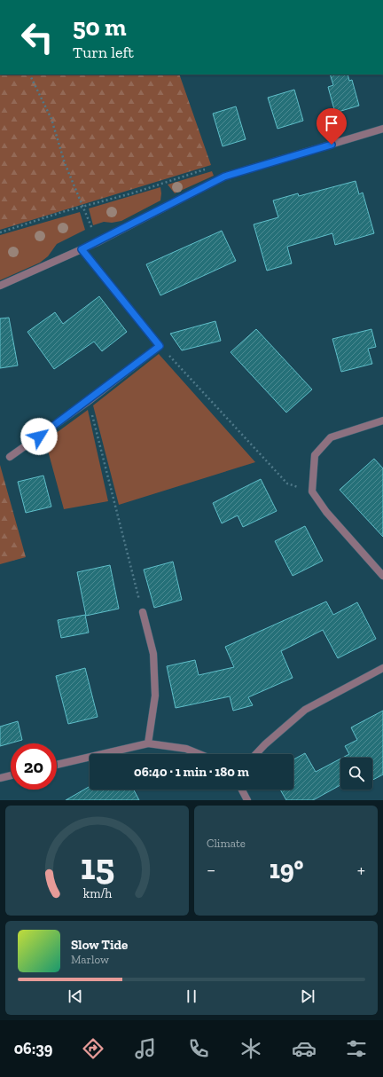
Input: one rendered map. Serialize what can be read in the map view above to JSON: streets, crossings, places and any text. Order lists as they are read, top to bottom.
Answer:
{
  "page": {
    "turn": ["50 m", "Turn left"],
    "limit": "20",
    "trip": "06:40 · 1 min · 180 m",
    "tile": "Climate",
    "heat": ["−", "19°", "+"],
    "song": ["Slow Tide", "Marlow"],
    "tabs": "06:39",
    "gauge": ["15", "km/h"]
  }
}
